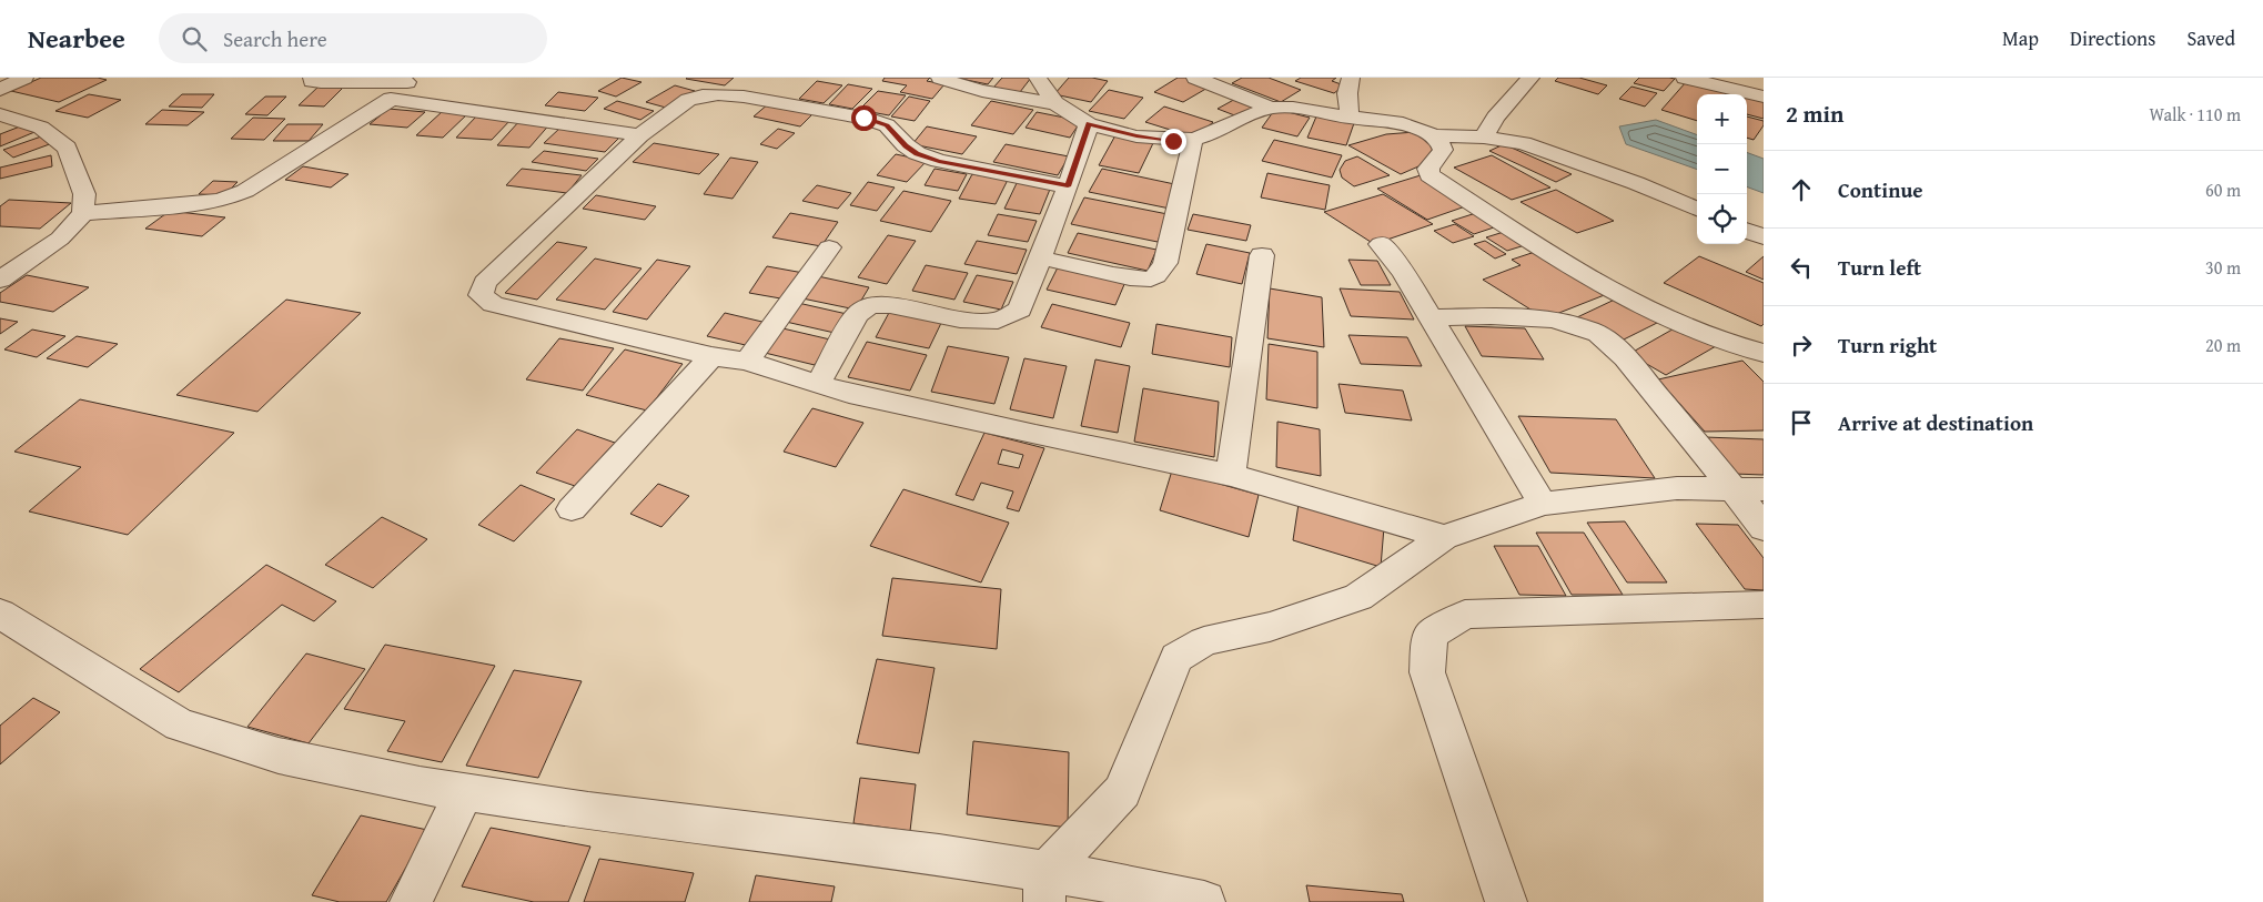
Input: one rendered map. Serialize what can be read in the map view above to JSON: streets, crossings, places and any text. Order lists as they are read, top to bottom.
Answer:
{
  "page": {
    "header": "Nearbee",
    "search": "Search here",
    "nav": ["Map", "Directions", "Saved"],
    "heading": ["2 min", "Walk · 110 m"],
    "map_buttons": ["+", "−"],
    "list": [
      ["Continue", "60 m"],
      ["Turn left", "30 m"],
      ["Turn right", "20 m"],
      "Arrive at destination"
    ]
  }
}
